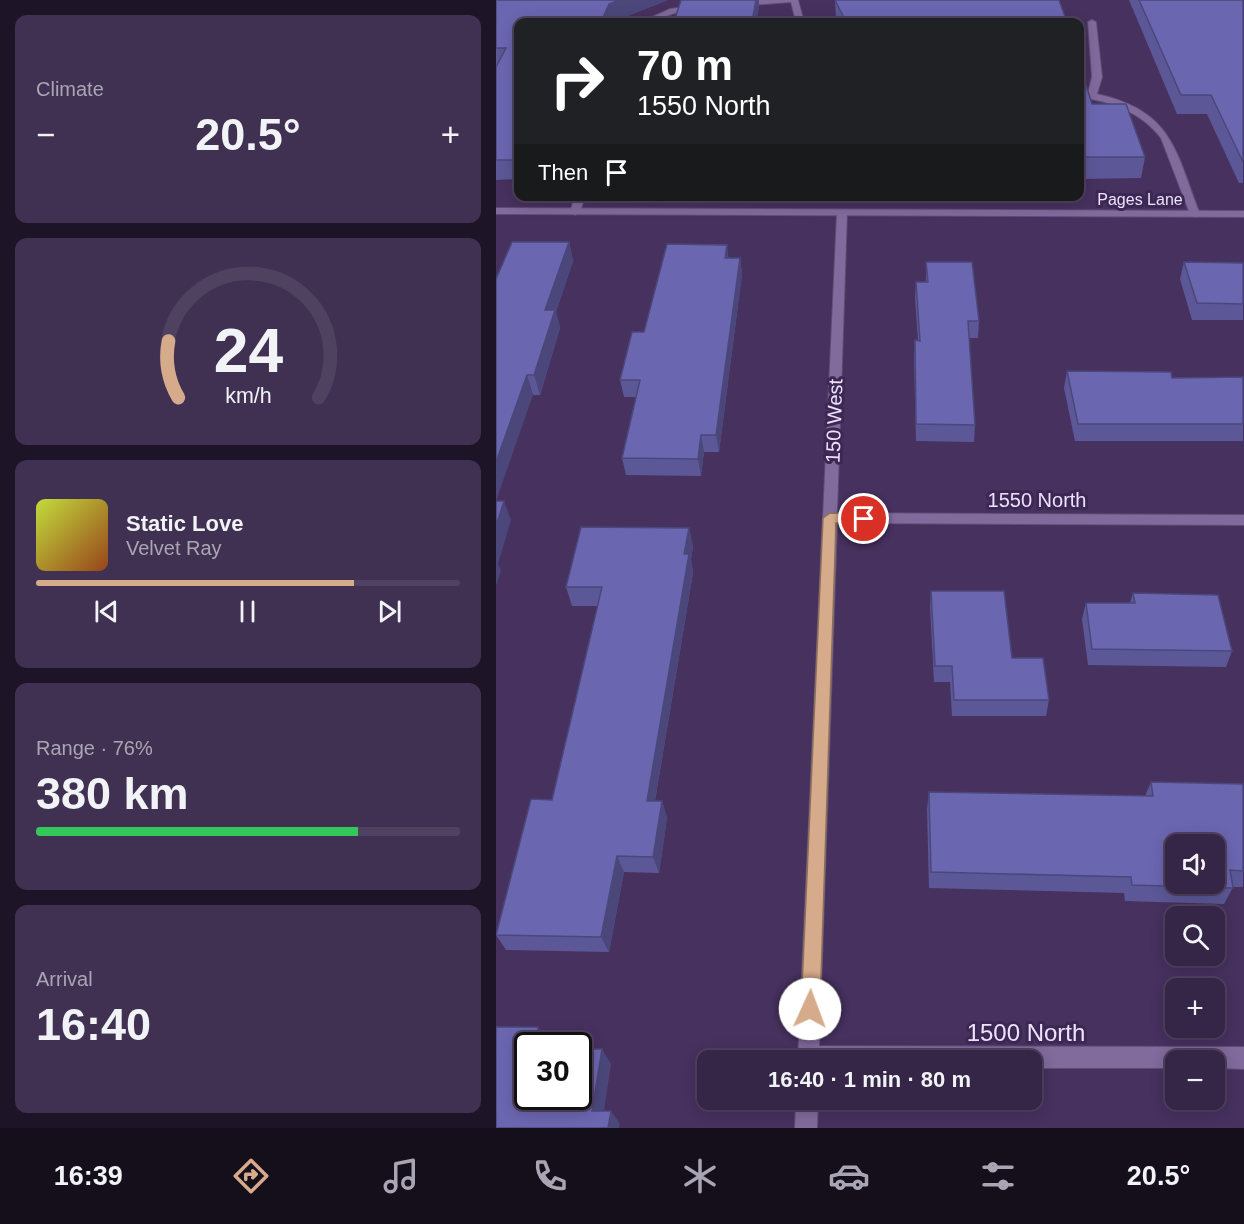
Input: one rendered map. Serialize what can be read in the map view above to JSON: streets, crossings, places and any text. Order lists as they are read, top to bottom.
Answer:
{
  "streets": {
    "street": [
      "Pages Lane",
      "150 West",
      "1550 North",
      "1500 North"
    ]
  },
  "crossings": [
    ["Pages Lane", "150 West"],
    ["150 West", "1550 North"]
  ],
  "page": {
    "tile": [
      "Climate",
      ["Range · 76%", "380 km"],
      ["Arrival", "16:40"]
    ],
    "turn": ["70 m", "1550 North"],
    "heat": ["−", "20.5°", "+"],
    "then": "Then",
    "song": ["Static Love", "Velvet Ray"],
    "map_buttons": ["+", "−"],
    "limit": "30",
    "trip": "16:40 · 1 min · 80 m",
    "tabs": ["16:39", "20.5°"],
    "gauge": ["24", "km/h"]
  }
}
